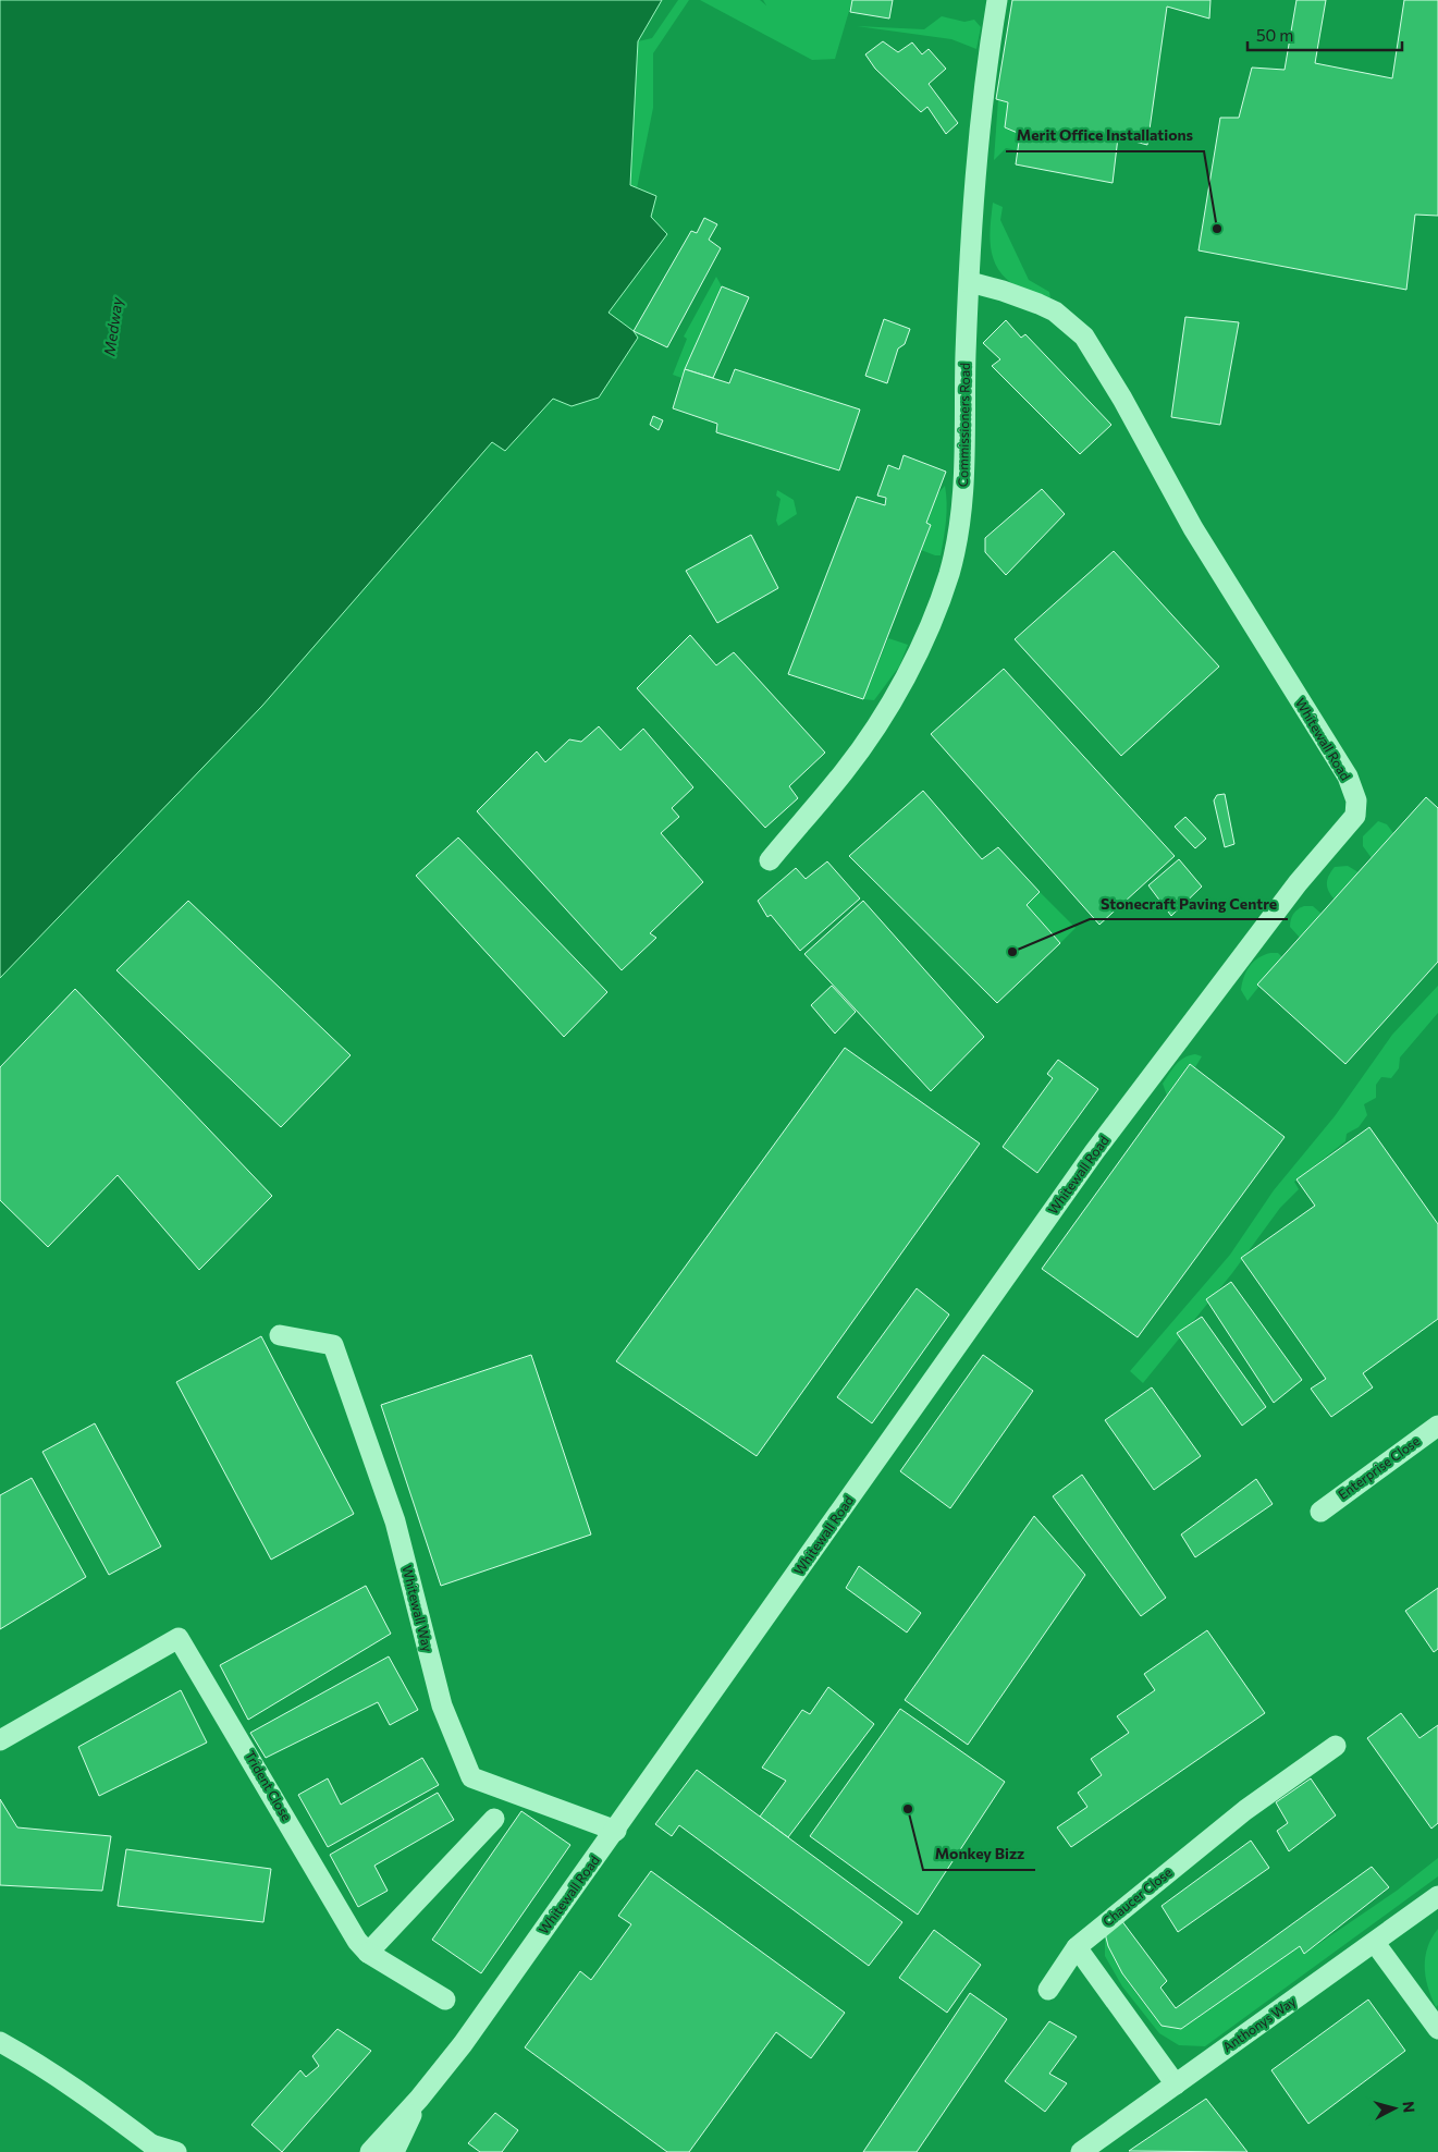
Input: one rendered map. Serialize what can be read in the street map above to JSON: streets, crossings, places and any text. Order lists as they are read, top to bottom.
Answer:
{
  "streets": {
    "street": [
      "Commissioners Road",
      "Whitewall Road",
      "Enterprise Close",
      "Whitewall Way",
      "Trident Close",
      "Chaucer Close",
      "Anthonys Way"
    ]
  },
  "crossings": [
    ["Commissioners Road", "Whitewall Road"],
    ["Whitewall Road", "Whitewall Way"]
  ],
  "water": ["Medway"],
  "places": ["Merit Office Installations", "Stonecraft Paving Centre", "Monkey Bizz"],
  "scale_bar": "50 m",
  "north": "right"
}
